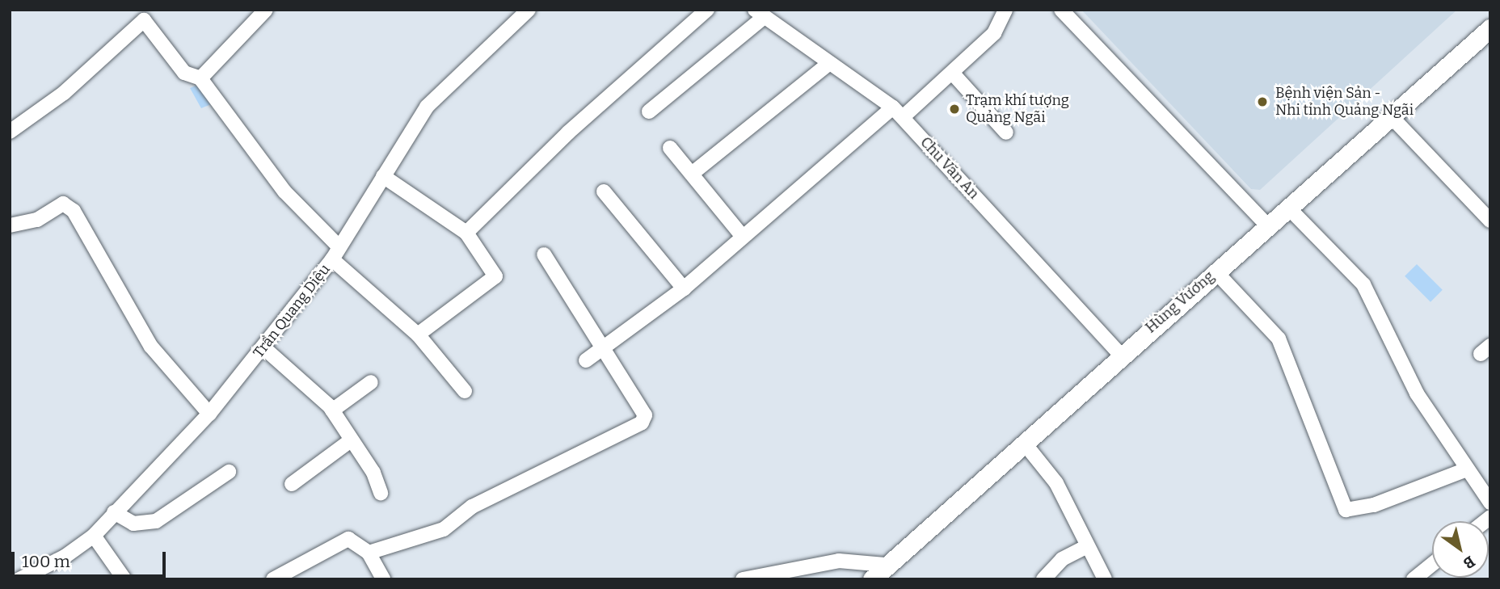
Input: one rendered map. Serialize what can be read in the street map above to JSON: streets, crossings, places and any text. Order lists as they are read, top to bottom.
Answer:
{
  "streets": {
    "main road": ["Hùng Vương"],
    "street": ["Chu Văn An", "Trần Quang Diệu"]
  },
  "crossings": [
    ["Chu Văn An", "Hùng Vương"]
  ],
  "places": ["Bệnh viện Sản - Nhi tỉnh Quảng Ngãi", "Trạm khí tượng Quảng Ngãi"],
  "scale_bar": "100 m",
  "north": "bottom right"
}
